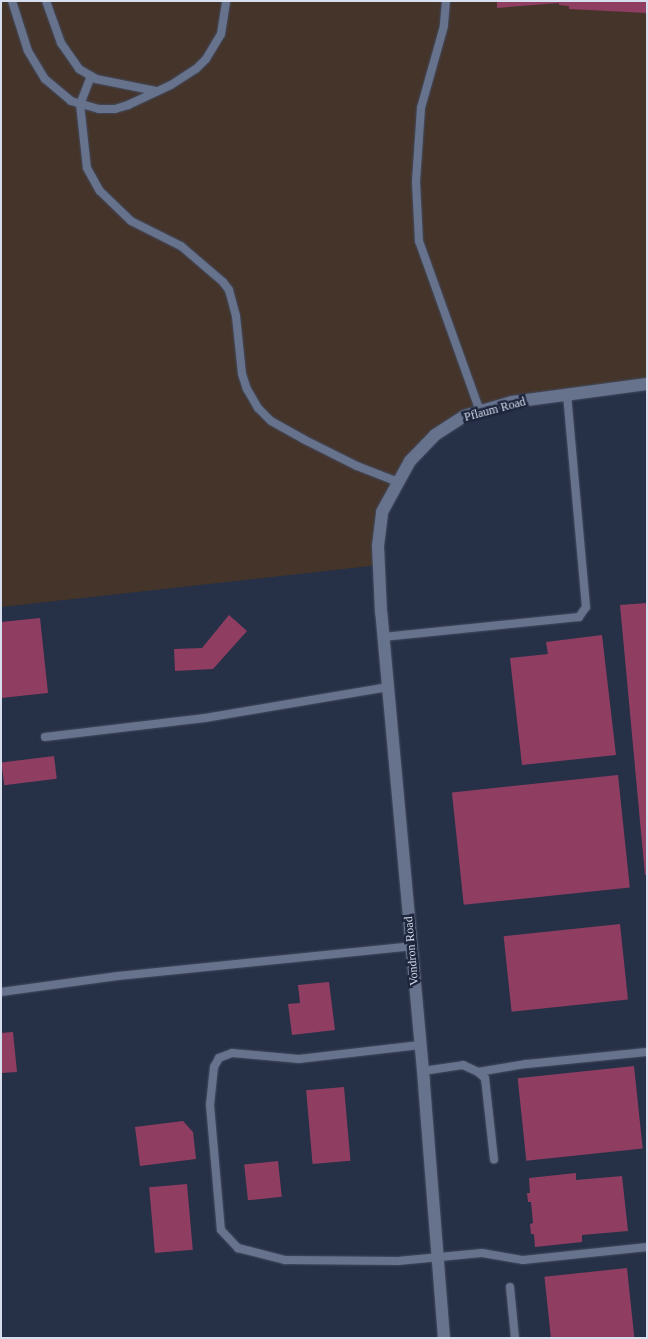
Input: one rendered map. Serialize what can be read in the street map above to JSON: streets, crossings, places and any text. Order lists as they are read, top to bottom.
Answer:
{
  "streets": {
    "street": ["Pflaum Road", "Vondron Road"]
  },
  "crossings": [
    ["Pflaum Road", "Vondron Road"]
  ]
}
